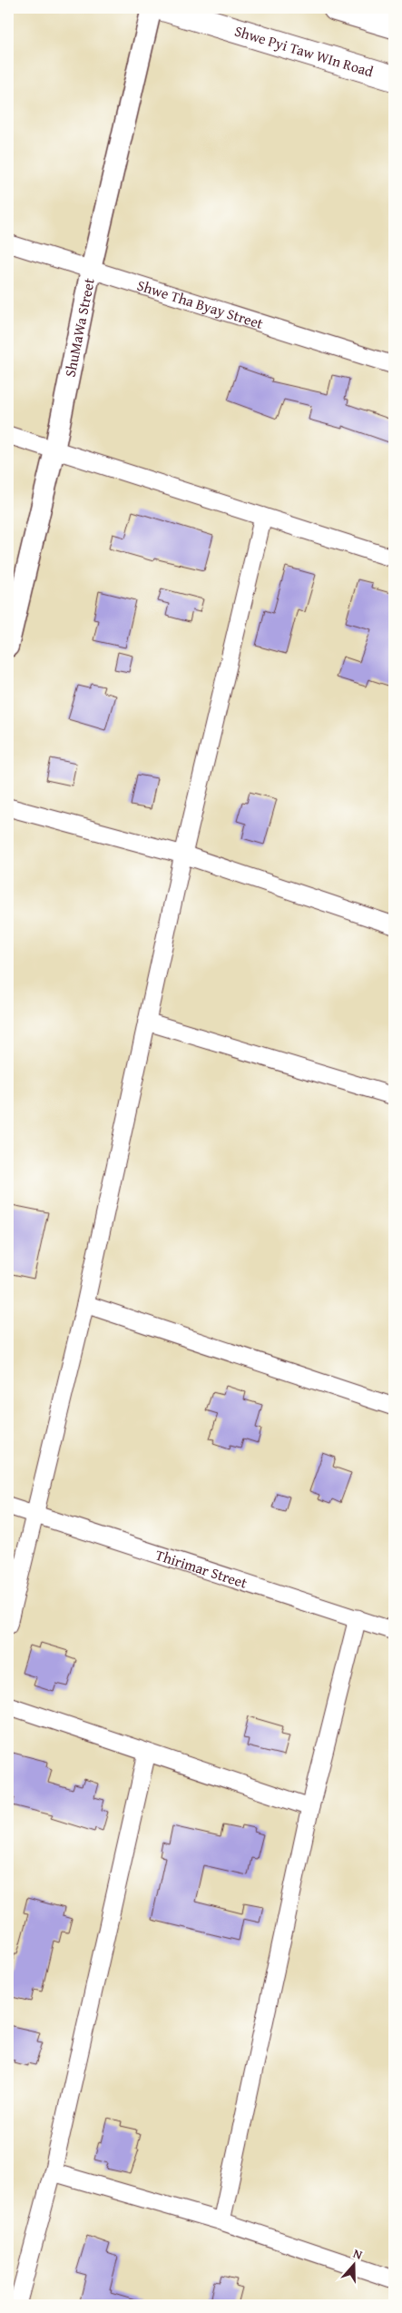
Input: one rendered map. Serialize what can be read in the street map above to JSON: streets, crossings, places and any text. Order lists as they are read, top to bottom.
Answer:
{
  "streets": {
    "main road": ["Shwe Pyi Taw WIn Road"],
    "street": ["Shwe Tha Byay Street", "ShuMaWa Street", "Thirimar Street"]
  },
  "crossings": [
    ["Shwe Tha Byay Street", "ShuMaWa Street"]
  ],
  "north": "top"
}
